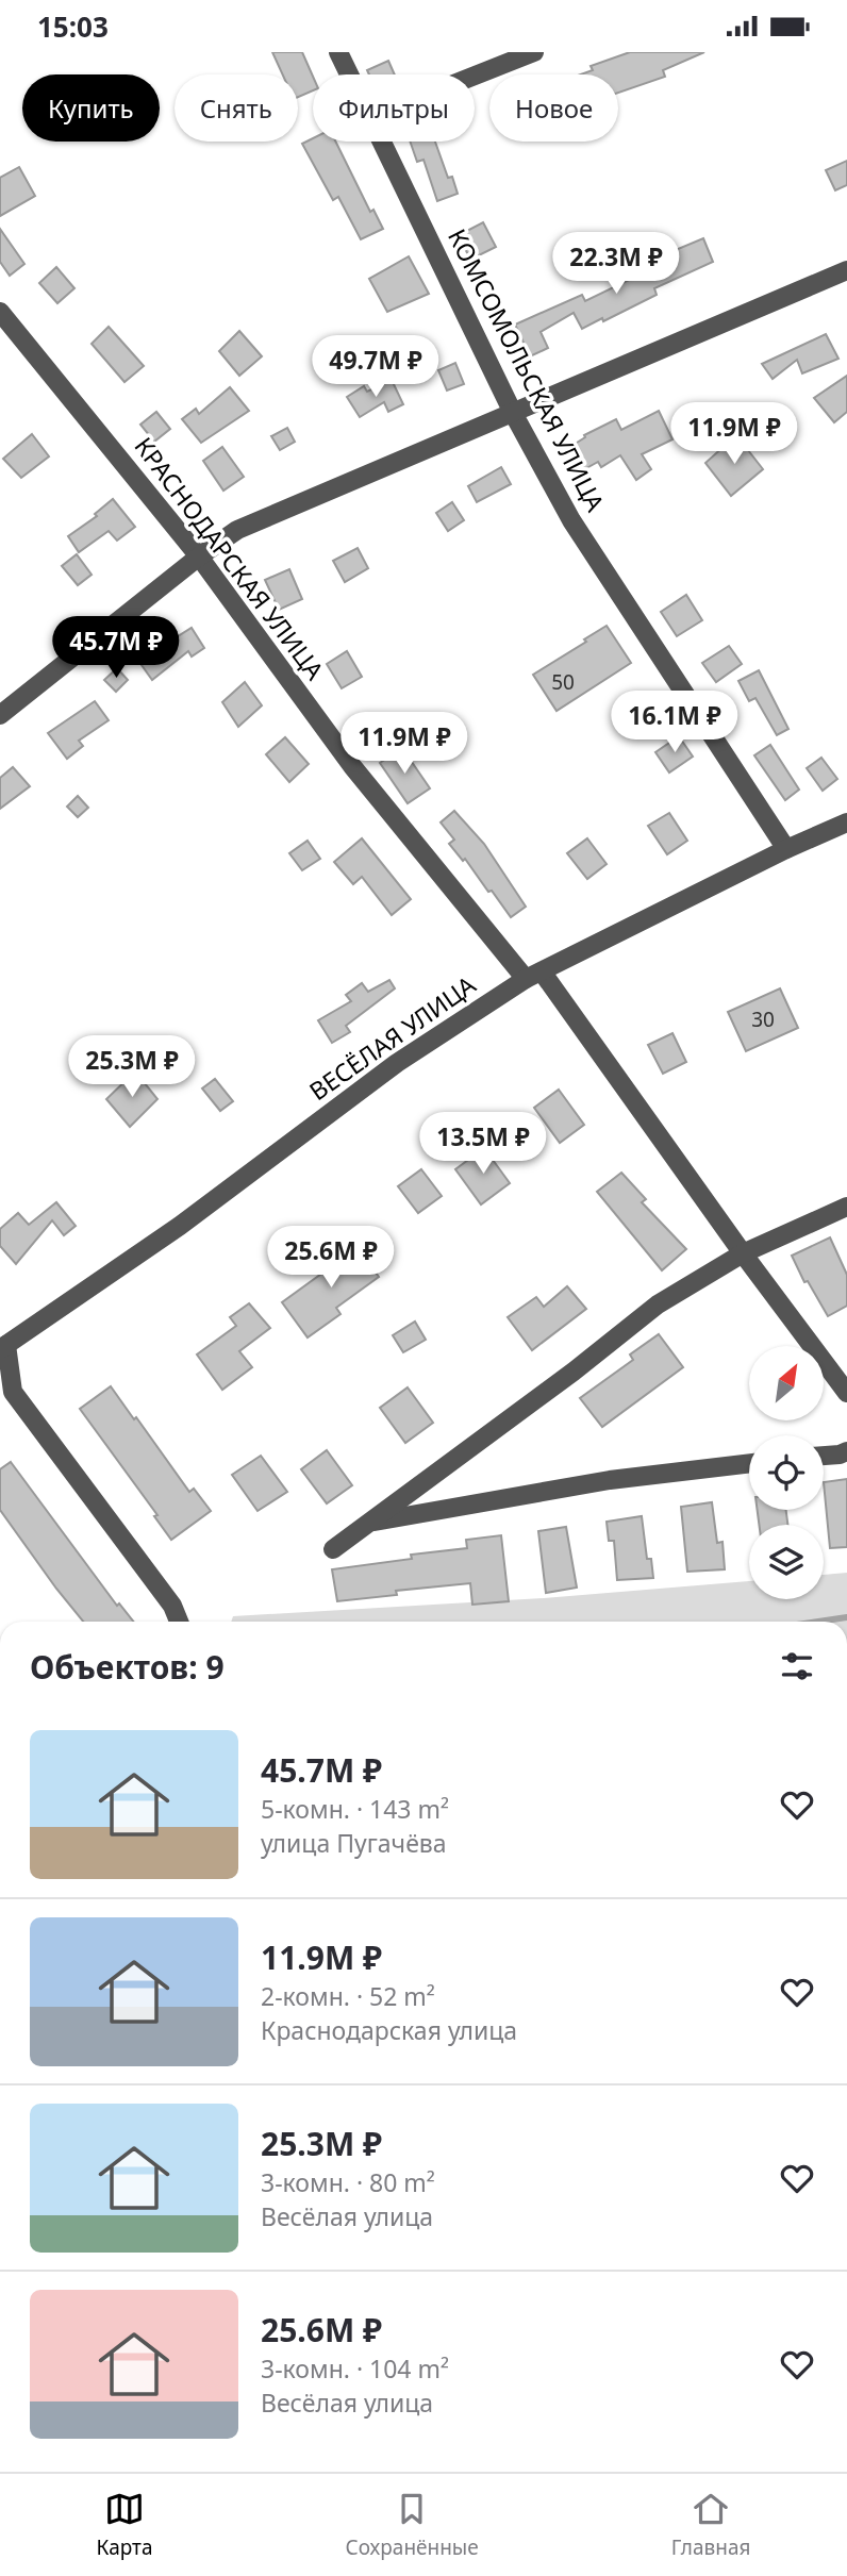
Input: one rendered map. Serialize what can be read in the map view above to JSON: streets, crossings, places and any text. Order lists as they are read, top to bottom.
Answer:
{
  "streets": {
    "street": ["КОМСОМОЛЬСКАЯ УЛИЦА", "КРАСНОДАРСКАЯ УЛИЦА", "ВЕСЁЛАЯ УЛИЦА"]
  },
  "crossings": [
    ["КОМСОМОЛЬСКАЯ УЛИЦА", "ВЕСЁЛАЯ УЛИЦА"],
    ["КРАСНОДАРСКАЯ УЛИЦА", "ВЕСЁЛАЯ УЛИЦА"]
  ],
  "house_numbers": ["50", "30"],
  "north": "top right",
  "page": {
    "status": "15:03",
    "chip": [
      "Купить",
      "Снять",
      "Фильтры",
      "Новое"
    ],
    "price": [
      "22.3M ₽",
      "49.7M ₽",
      "11.9M ₽",
      "45.7M ₽",
      "16.1M ₽",
      "11.9M ₽",
      "25.3M ₽",
      "13.5M ₽",
      "25.6M ₽"
    ],
    "heading": "Объектов: 9",
    "list": [
      {
        "name": "45.7M ₽",
        "note": "5-комн. · 143 m² · улица Пугачёва"
      },
      {
        "name": "11.9M ₽",
        "note": "2-комн. · 52 m² · Краснодарская улица"
      },
      {
        "name": "25.3M ₽",
        "note": "3-комн. · 80 m² · Весёлая улица"
      },
      {
        "name": "25.6M ₽",
        "note": "3-комн. · 104 m² · Весёлая улица"
      }
    ],
    "tabs": ["Карта", "Сохранённые", "Главная"]
  }
}
